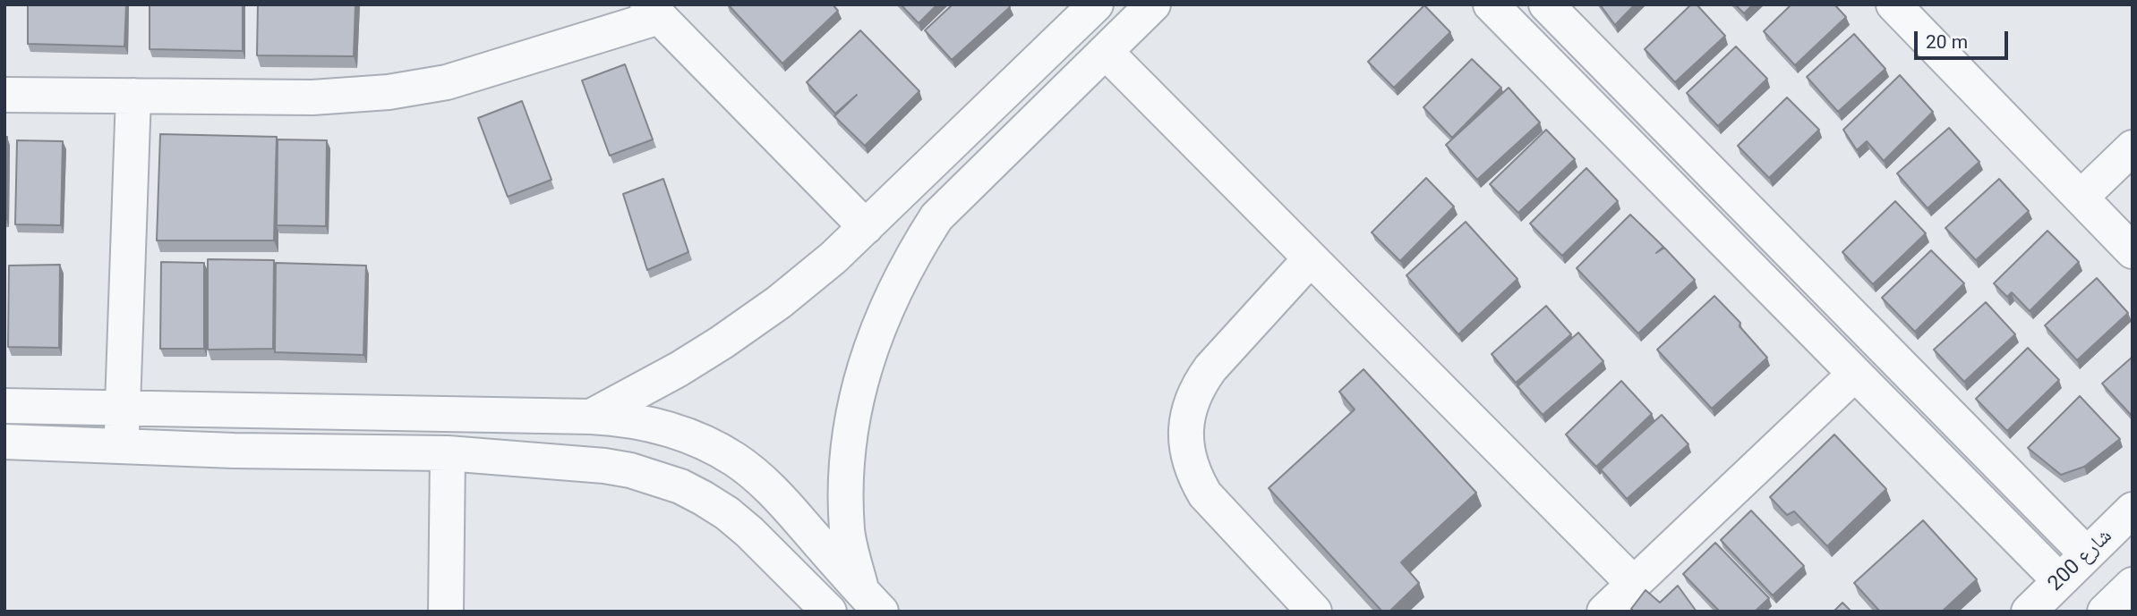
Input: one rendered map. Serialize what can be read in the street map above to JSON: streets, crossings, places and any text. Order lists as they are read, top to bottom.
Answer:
{
  "streets": {
    "street": ["شارع 200"]
  },
  "scale_bar": "20 m"
}
